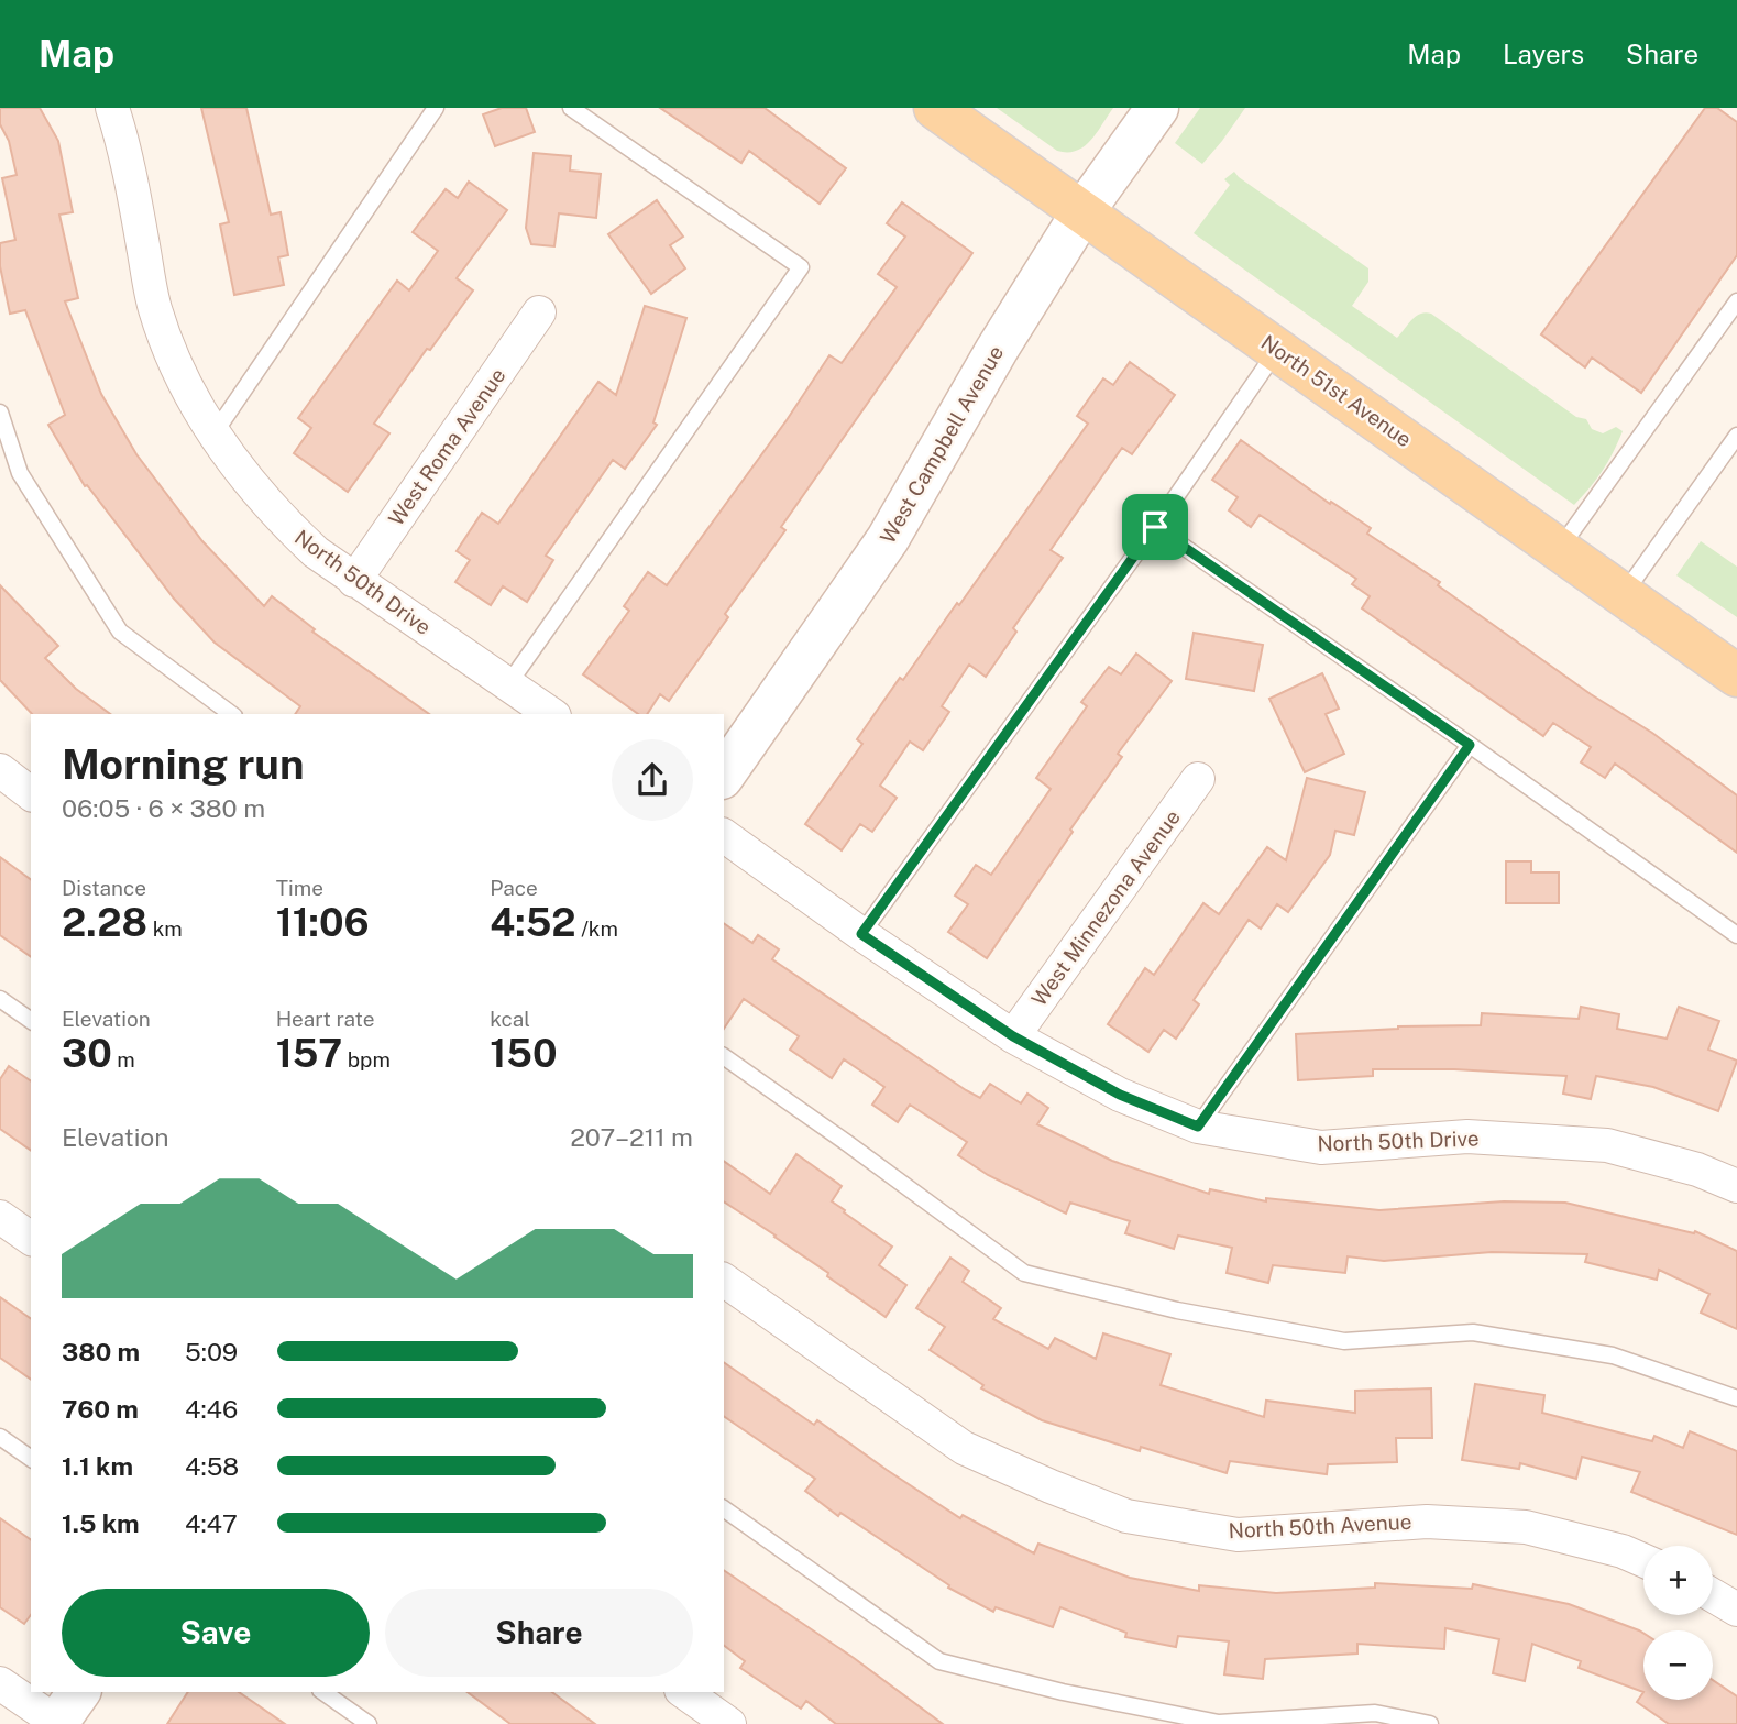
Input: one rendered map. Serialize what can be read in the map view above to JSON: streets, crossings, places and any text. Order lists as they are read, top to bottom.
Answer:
{
  "streets": {
    "main road": ["North 51st Avenue"],
    "street": [
      "West Campbell Avenue",
      "West Roma Avenue",
      "North 50th Drive",
      "West Minnezona Avenue",
      "North 50th Avenue"
    ]
  },
  "crossings": [
    ["North 51st Avenue", "West Campbell Avenue"],
    ["West Roma Avenue", "North 50th Drive"],
    ["North 50th Drive", "West Minnezona Avenue"]
  ],
  "page": {
    "header": "Map",
    "nav": ["Map", "Layers", "Share"],
    "heading": ["Morning run", "06:05 · 6 × 380 m"],
    "stats": [
      ["Distance", "2.28 km"],
      ["Time", "11:06"],
      ["Pace", "4:52 /km"],
      ["Elevation", "30 m"],
      ["Heart rate", "157 bpm"],
      ["kcal", "150"]
    ],
    "chart": ["Elevation", "207–211 m"],
    "list": [
      {
        "name": "380 m",
        "note": "5:09"
      },
      {
        "name": "760 m",
        "note": "4:46"
      },
      {
        "name": "1.1 km",
        "note": "4:58"
      },
      {
        "name": "1.5 km",
        "note": "4:47"
      }
    ],
    "map_buttons": ["+", "−"],
    "buttons": ["Save", "Share"]
  }
}
